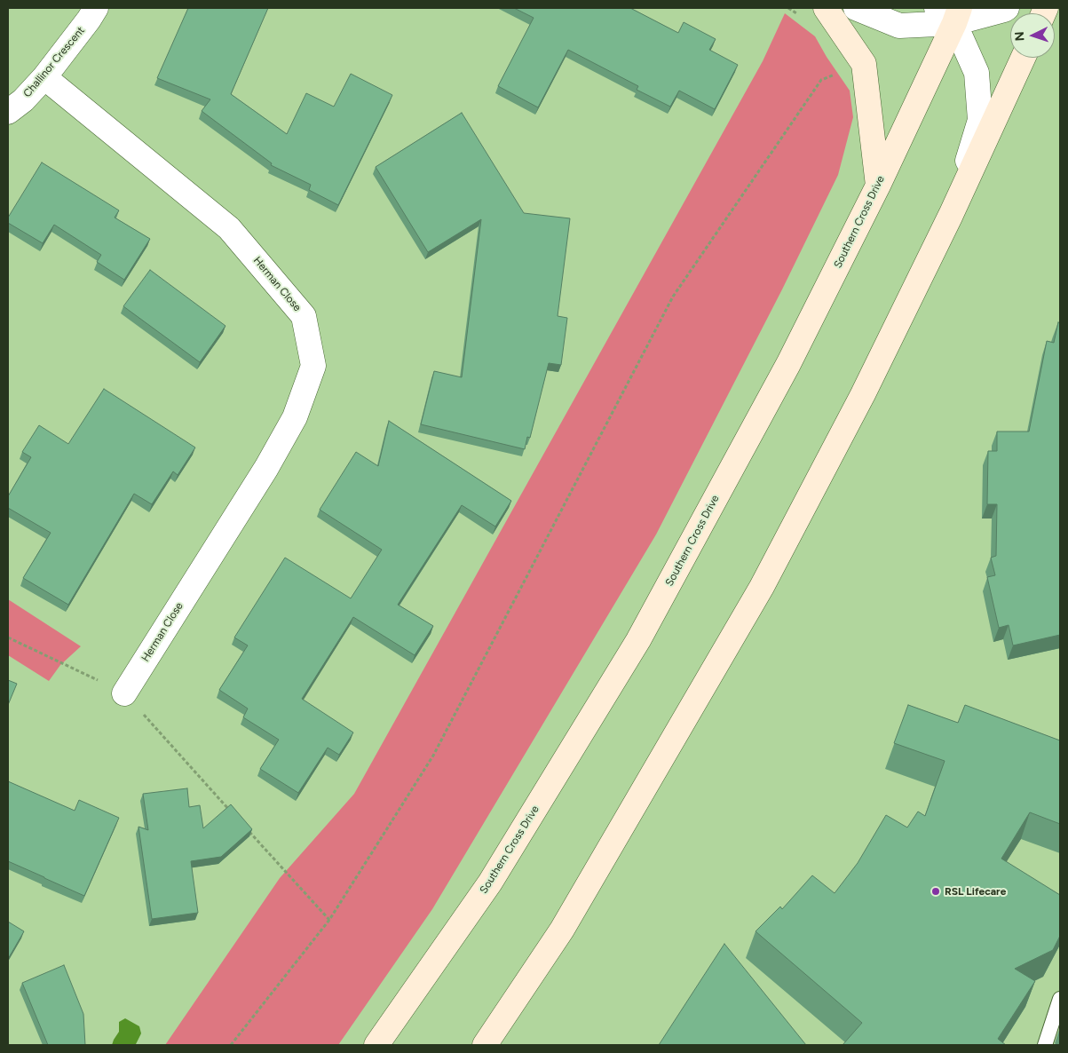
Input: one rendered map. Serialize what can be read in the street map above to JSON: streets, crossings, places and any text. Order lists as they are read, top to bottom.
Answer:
{
  "streets": {
    "main road": ["Southern Cross Drive"],
    "street": ["Challinor Crescent", "Herman Close"]
  },
  "crossings": [
    ["Challinor Crescent", "Herman Close"]
  ],
  "places": ["RSL Lifecare"],
  "north": "left"
}
